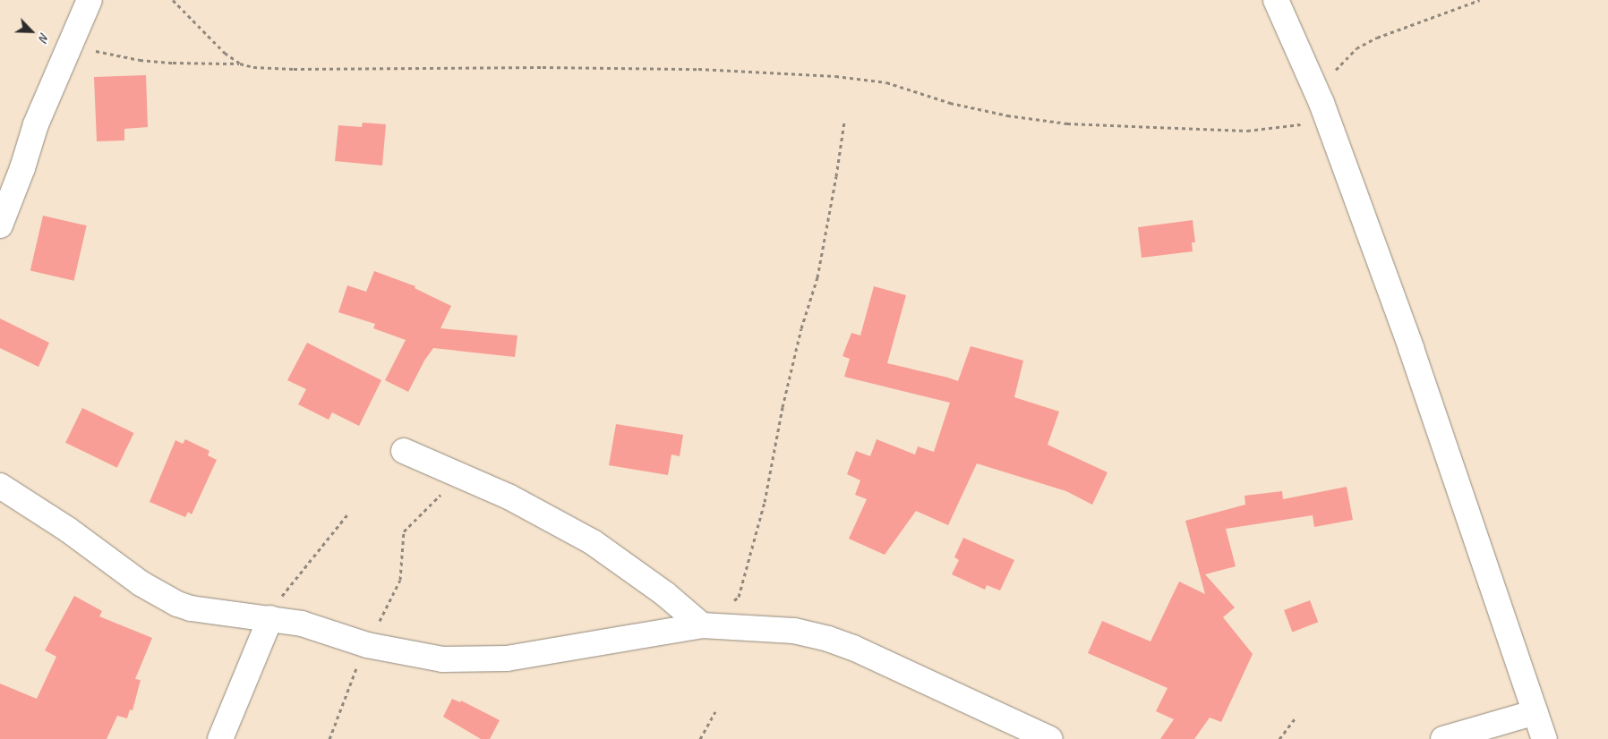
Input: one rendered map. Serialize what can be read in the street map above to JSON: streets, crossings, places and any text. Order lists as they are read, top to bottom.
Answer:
{
  "north": "bottom right"
}
